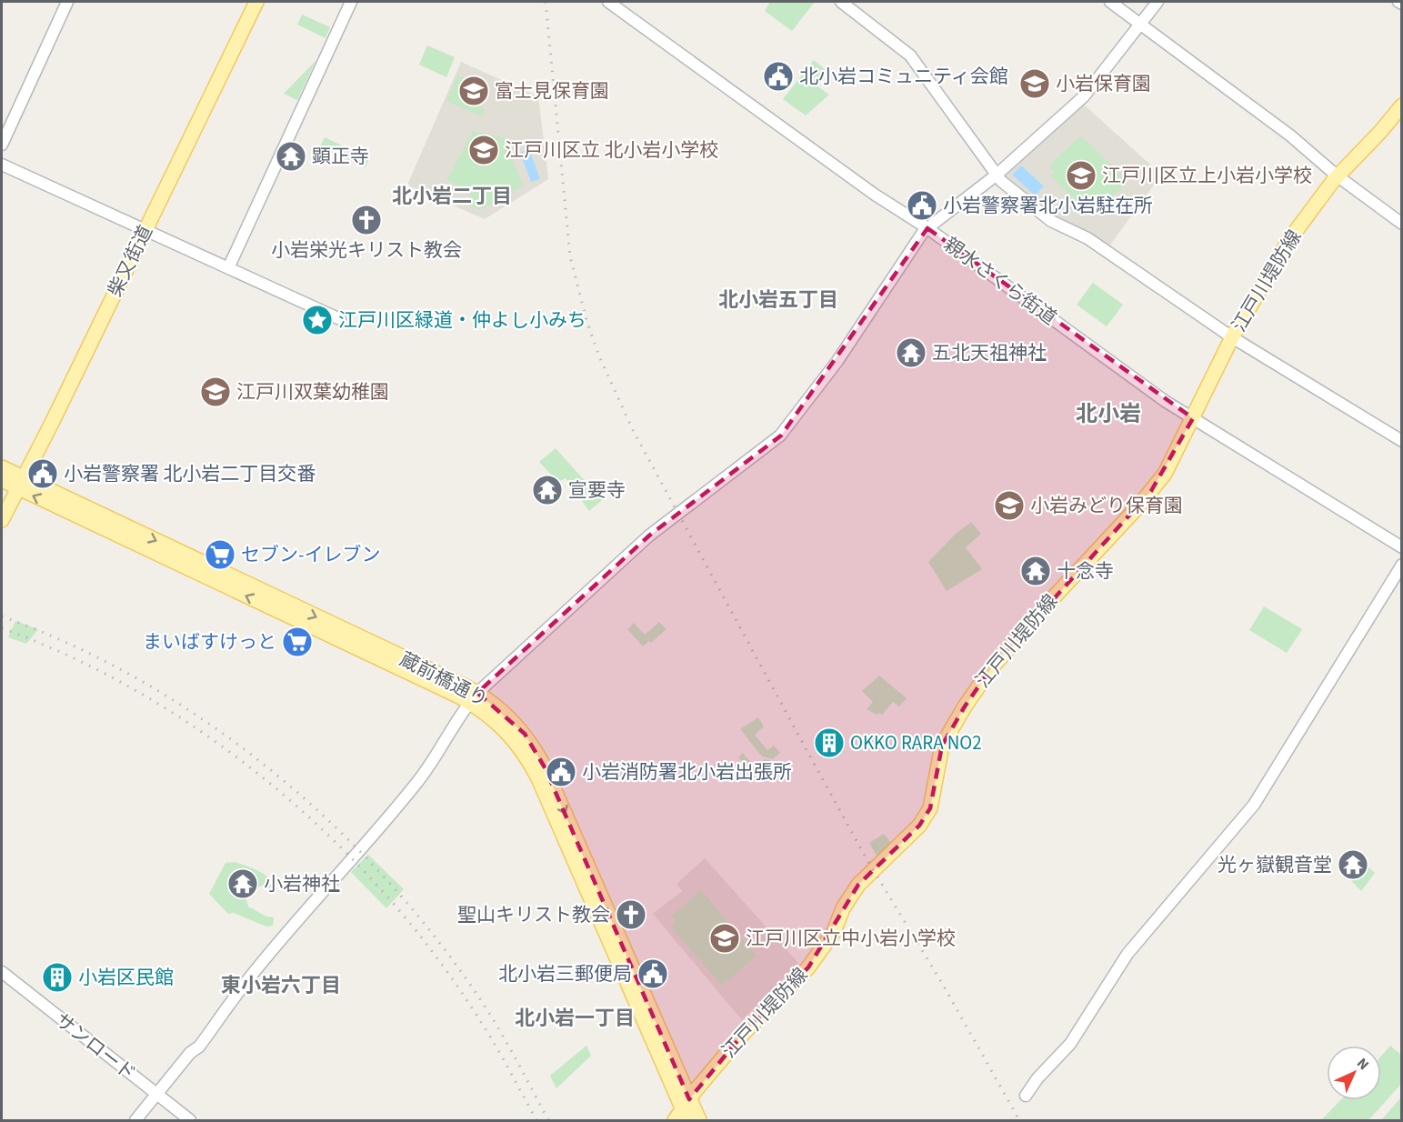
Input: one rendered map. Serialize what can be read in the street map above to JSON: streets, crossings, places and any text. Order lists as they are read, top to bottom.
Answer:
{
  "streets": {
    "main road": ["柴又街道", "江戸川堤防線", "蔵前橋通り"],
    "street": ["親水さくら街道", "サンロード"]
  },
  "crossings": [
    ["柴又街道", "蔵前橋通り"],
    ["親水さくら街道", "江戸川堤防線"],
    ["江戸川堤防線", "蔵前橋通り"]
  ],
  "districts": [
    "北小岩二丁目",
    "北小岩五丁目",
    "北小岩",
    "東小岩六丁目",
    "北小岩一丁目"
  ],
  "places": {
    "public building": [
      "北小岩コミュニティ会館",
      "小岩警察署北小岩駐在所",
      "小岩警察署 北小岩二丁目交番",
      "小岩消防署北小岩出張所",
      "北小岩三郵便局"
    ],
    "school or university": [
      "小岩保育園",
      "富士見保育園",
      "江戸川区立 北小岩小学校",
      "江戸川区立上小岩小学校",
      "江戸川双葉幼稚園",
      "小岩みどり保育園",
      "江戸川区立中小岩小学校"
    ],
    "temple": [
      "顕正寺",
      "五北天祖神社",
      "宣要寺",
      "十念寺",
      "光ヶ嶽観音堂",
      "小岩神社"
    ],
    "church": ["小岩栄光キリスト教会", "聖山キリスト教会"],
    "place": ["江戸川区緑道・仲よし小みち"],
    "supermarket": ["セブン-イレブン", "まいばすけっと"],
    "building": ["OKKO RARA NO2", "小岩区民館"]
  },
  "north": "top right"
}
